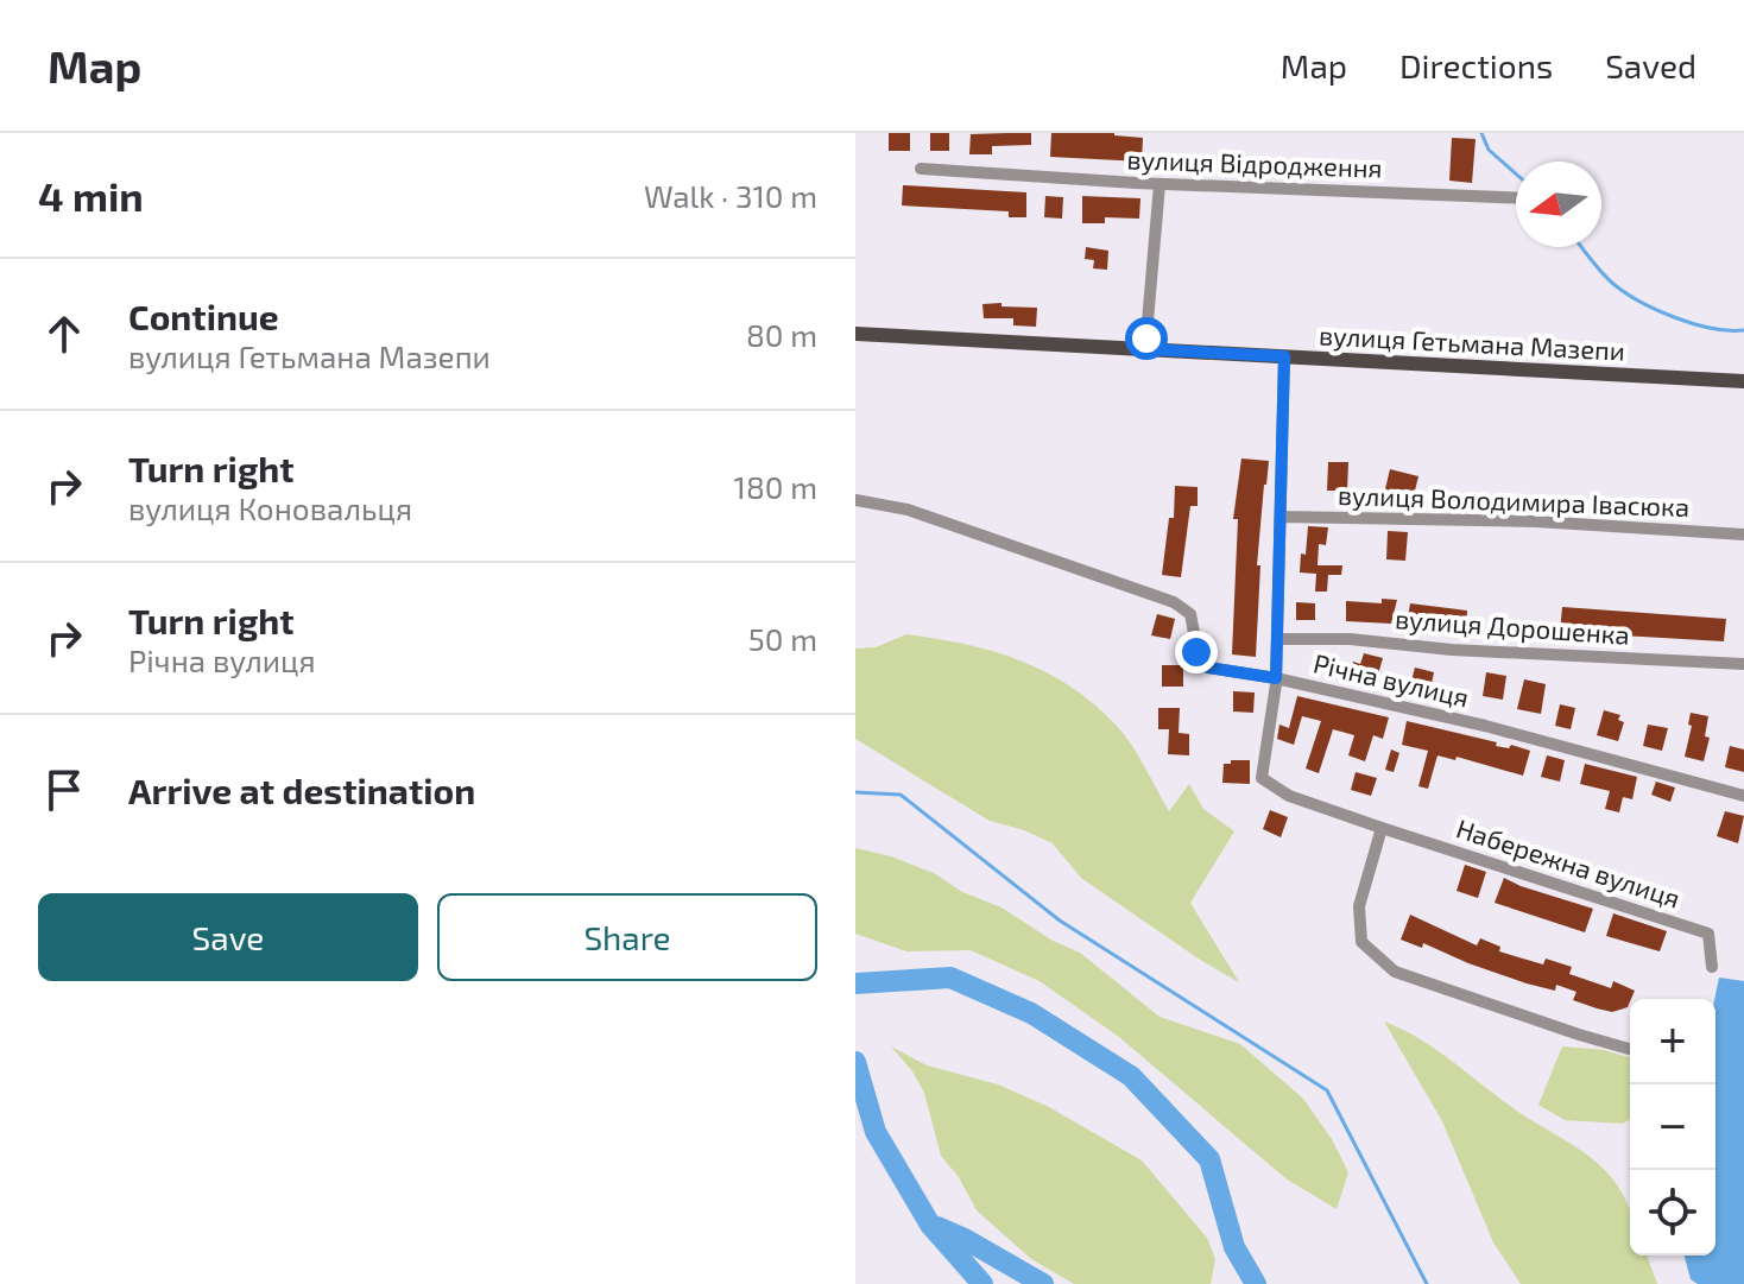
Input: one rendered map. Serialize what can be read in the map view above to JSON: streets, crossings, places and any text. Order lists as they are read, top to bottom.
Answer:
{
  "streets": {
    "main road": ["вулиця Гетьмана Мазепи"],
    "street": [
      "вулиця Відродження",
      "вулиця Володимира Івасюка",
      "вулиця Дорошенка",
      "Річна вулиця",
      "Набережна вулиця"
    ]
  },
  "crossings": [
    ["Річна вулиця", "Набережна вулиця"]
  ],
  "north": "left",
  "page": {
    "header": "Map",
    "nav": ["Map", "Directions", "Saved"],
    "heading": ["4 min", "Walk · 310 m"],
    "list": [
      ["Continue", "вулиця Гетьмана Мазепи", "80 m"],
      ["Turn right", "вулиця Коновальця", "180 m"],
      ["Turn right", "Річна вулиця", "50 m"],
      "Arrive at destination"
    ],
    "buttons": ["Save", "Share"],
    "map_buttons": ["+", "−"]
  }
}
